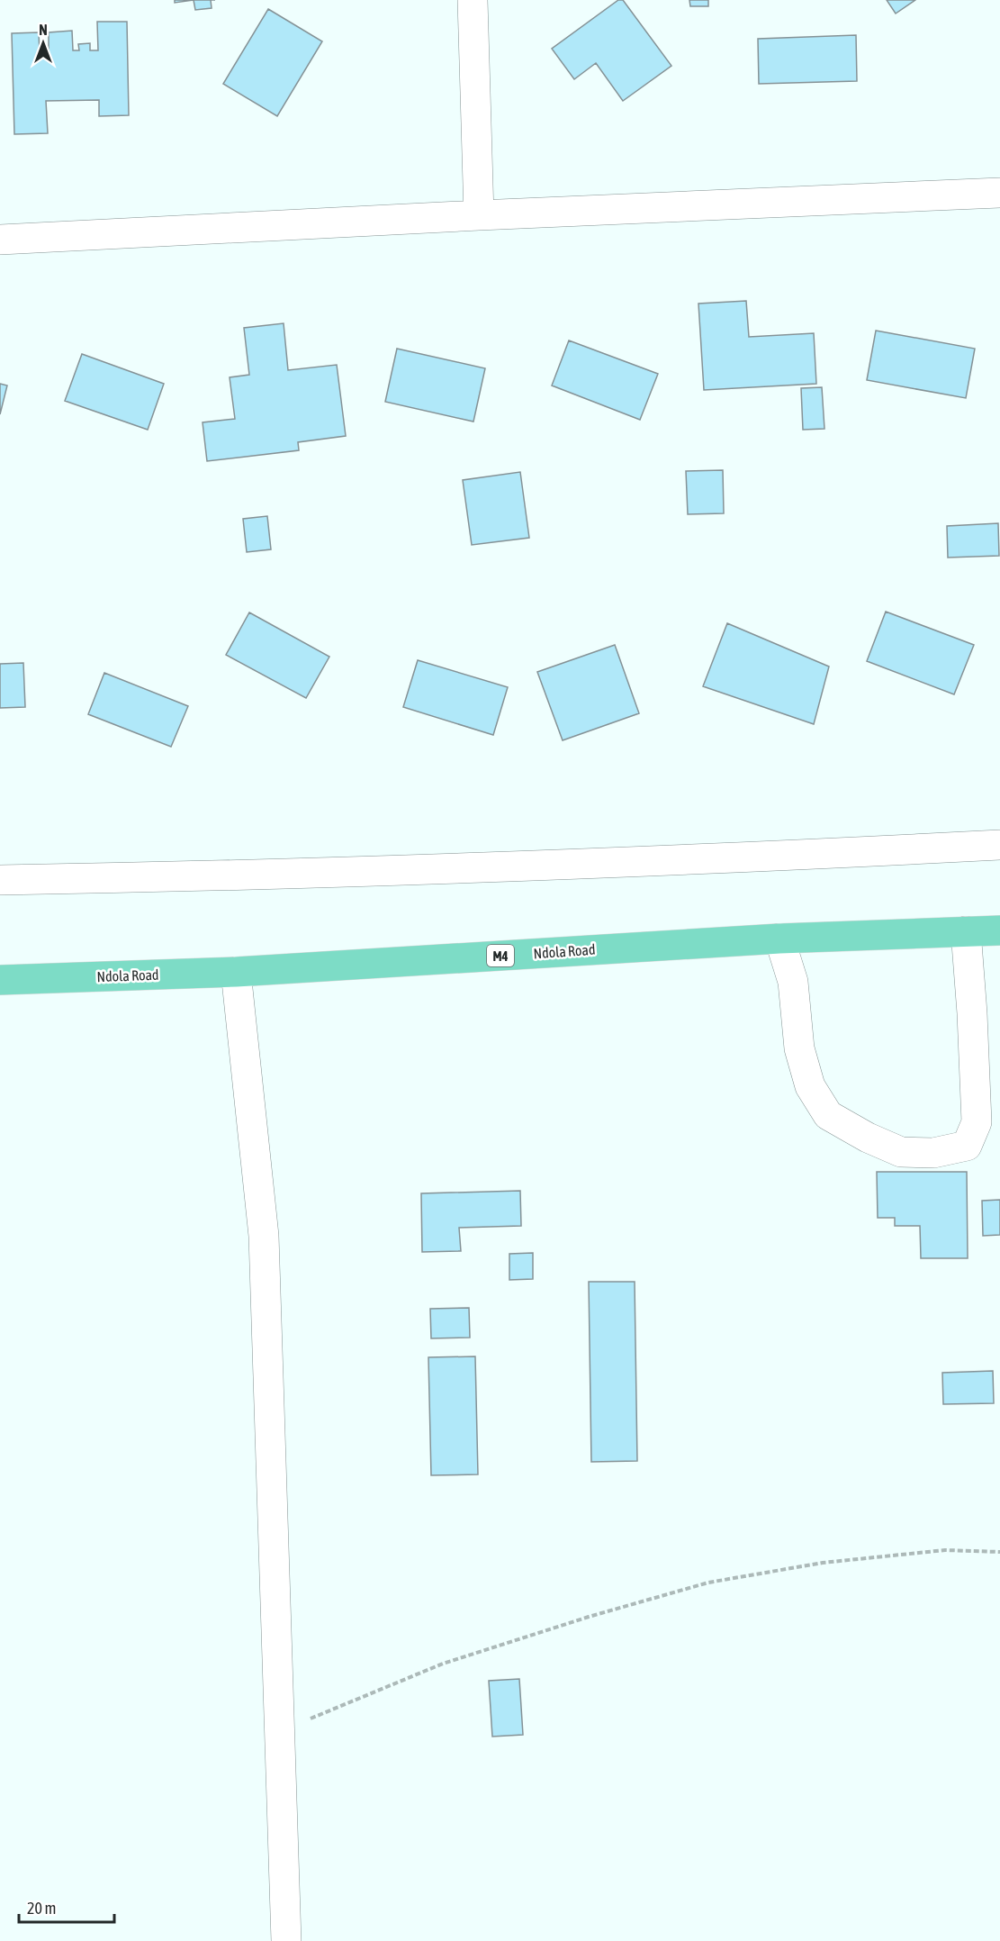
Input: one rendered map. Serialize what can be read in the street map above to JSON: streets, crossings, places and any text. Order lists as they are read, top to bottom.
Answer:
{
  "streets": {
    "main road": ["Ndola Road", "M4"]
  },
  "scale_bar": "20 m",
  "north": "top"
}
